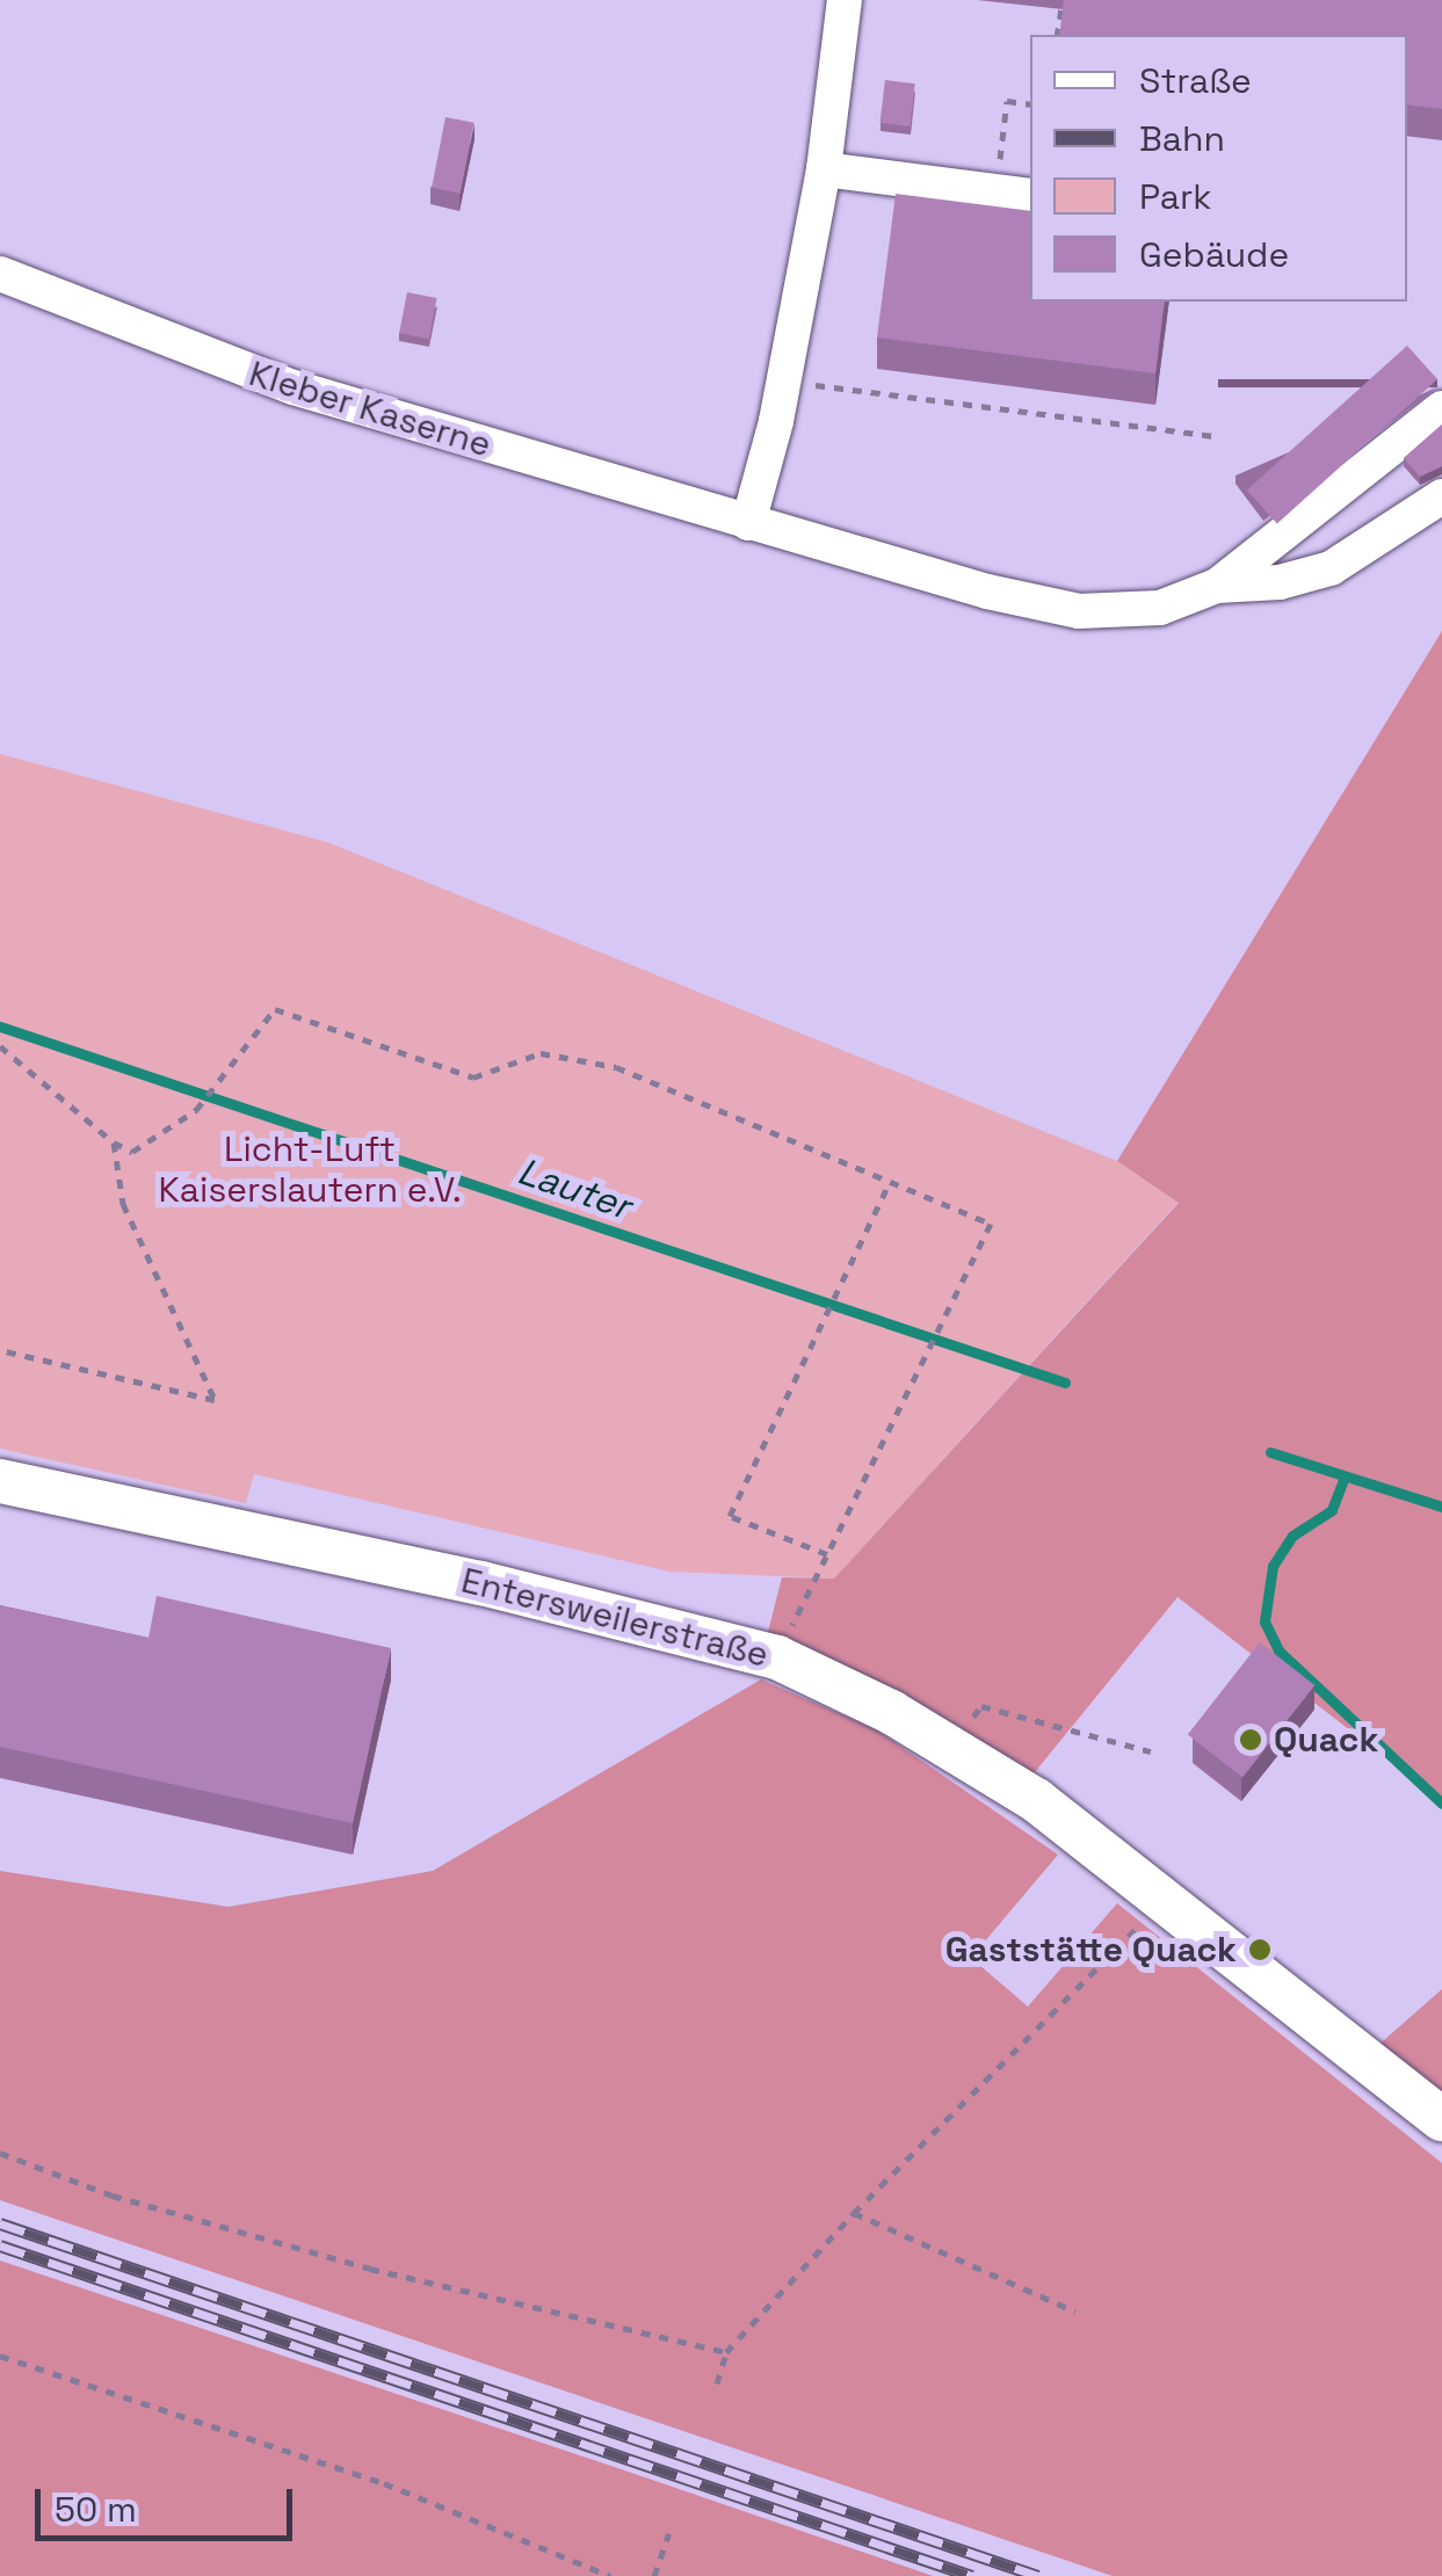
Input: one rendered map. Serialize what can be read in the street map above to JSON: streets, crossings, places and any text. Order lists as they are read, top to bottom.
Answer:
{
  "streets": {
    "main road": ["Entersweilerstraße"],
    "lane": ["Kleber Kaserne"]
  },
  "water": ["Lauter"],
  "parks": ["Licht-Luft Kaiserslautern e.V."],
  "places": ["Quack", "Gaststätte Quack"],
  "legend": [
    "Straße",
    "Bahn",
    "Park",
    "Gebäude"
  ],
  "scale_bar": "50 m"
}
